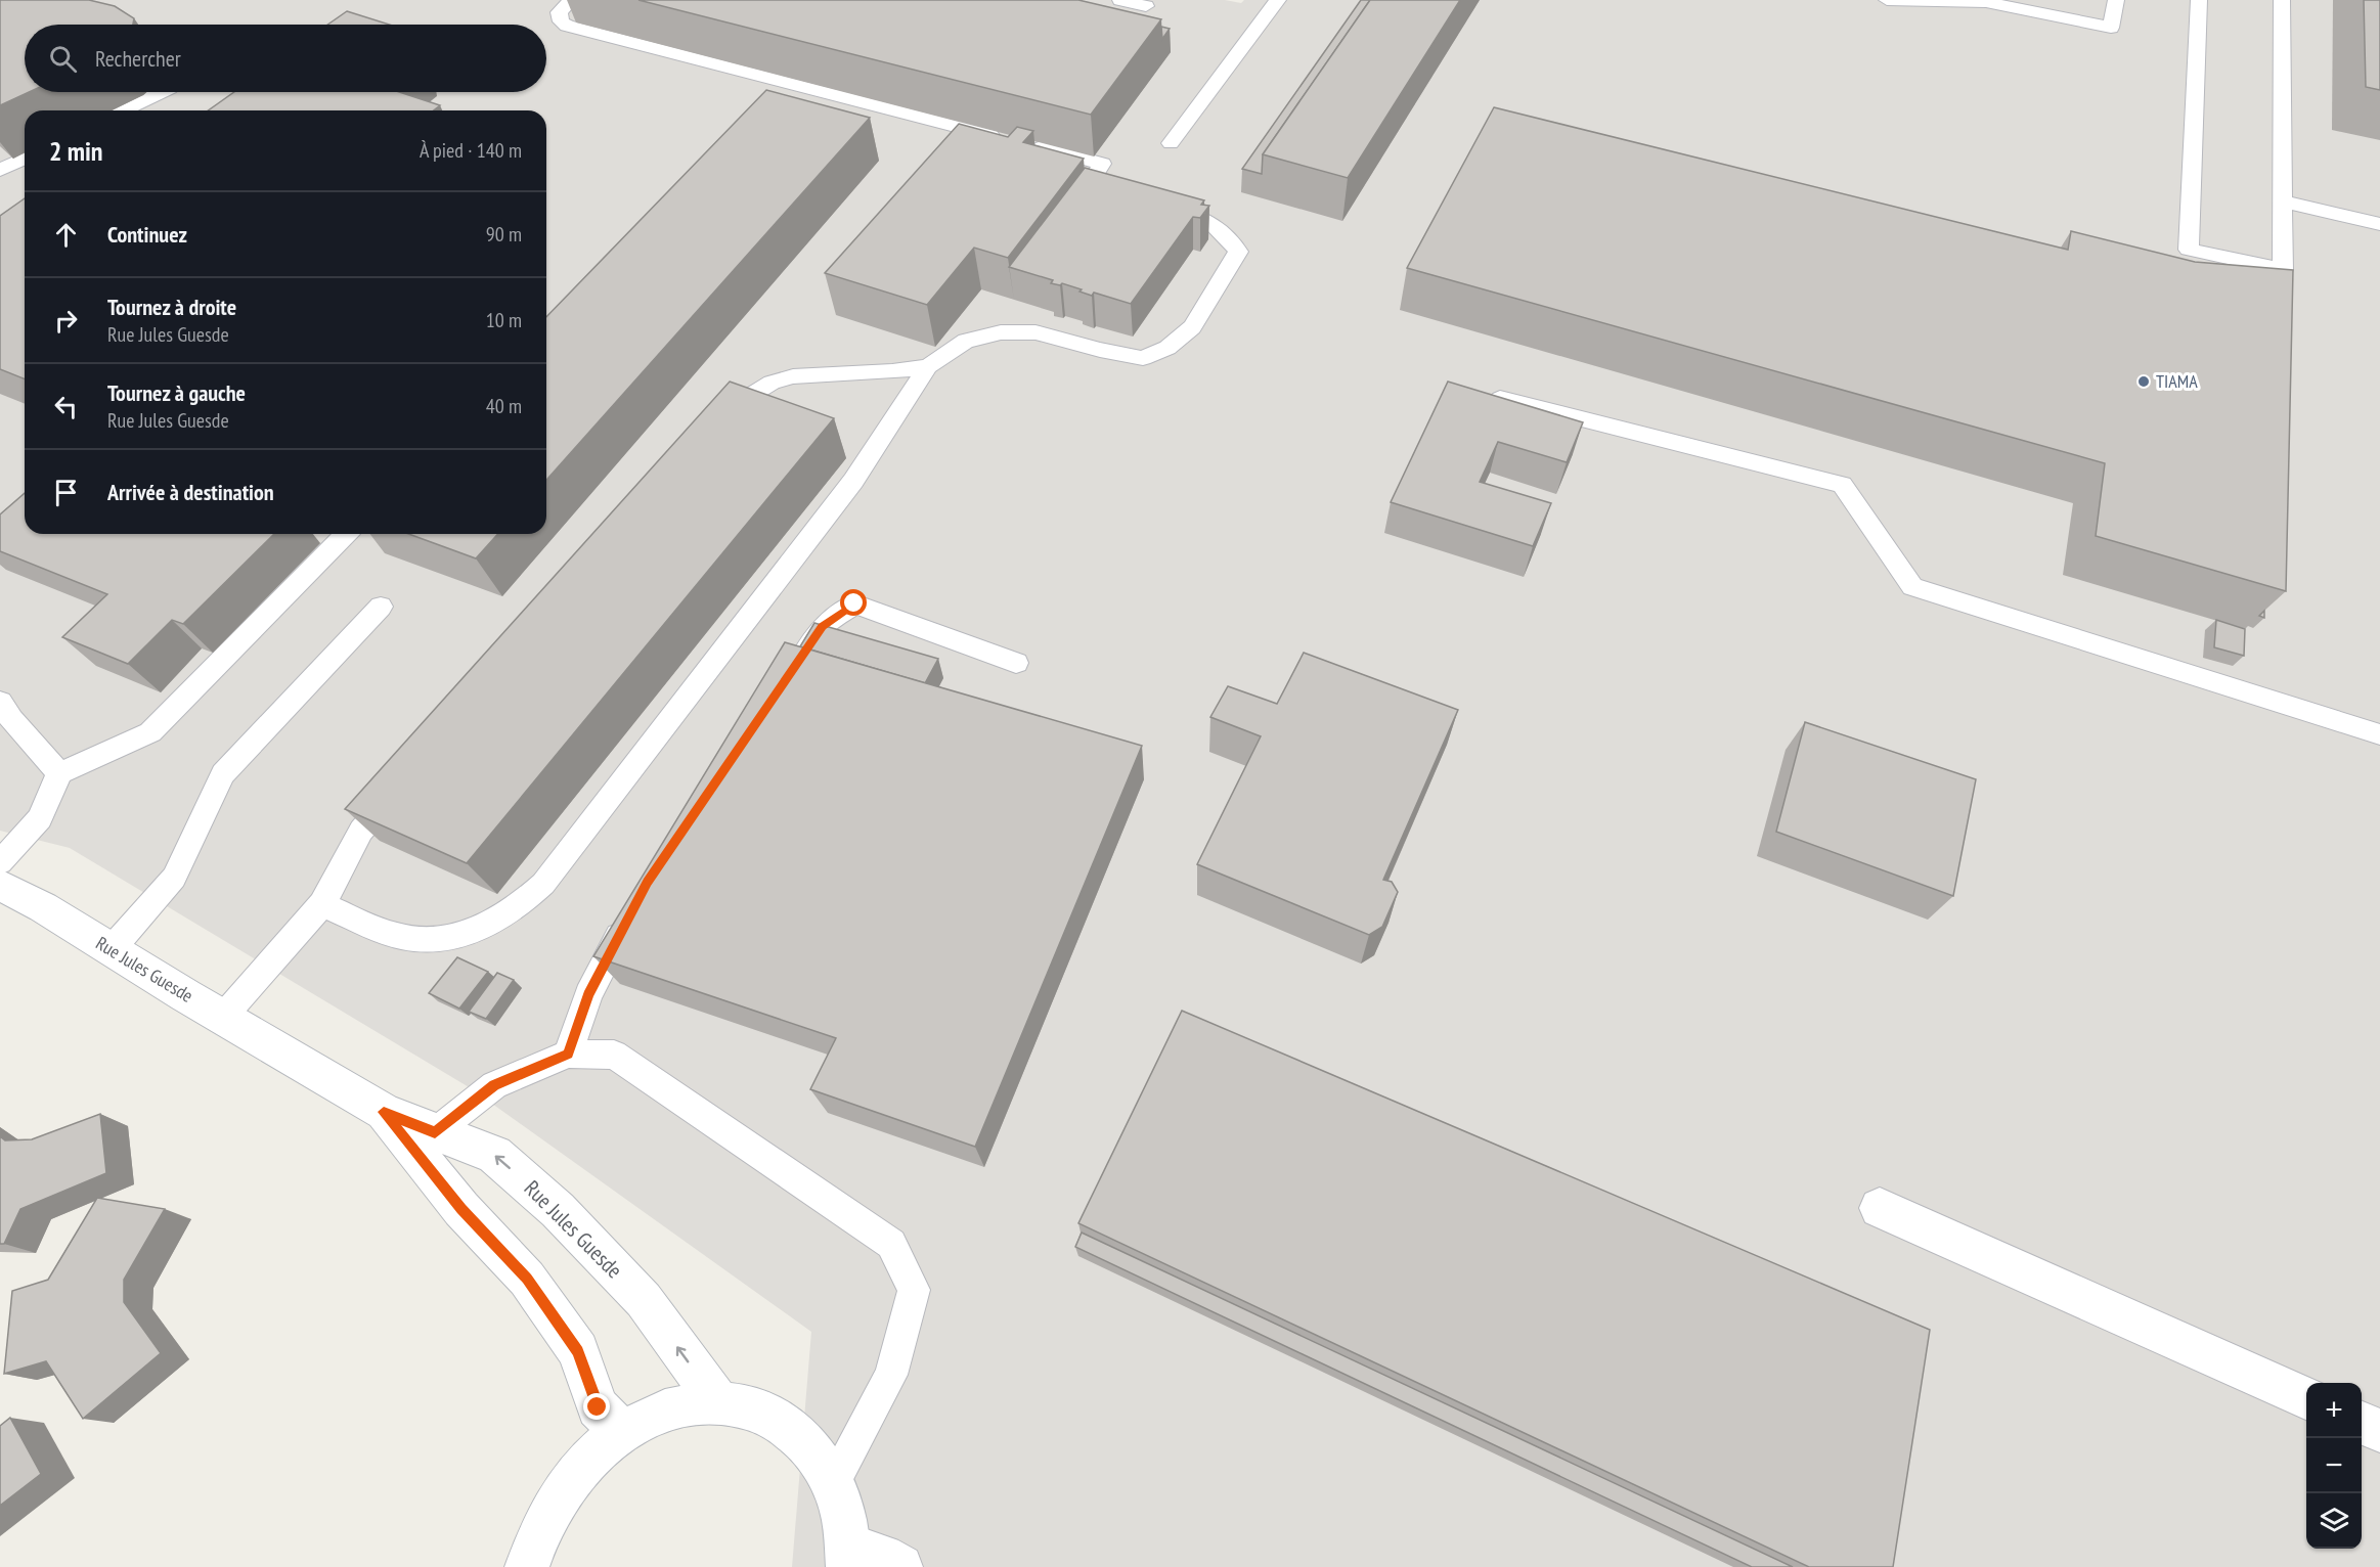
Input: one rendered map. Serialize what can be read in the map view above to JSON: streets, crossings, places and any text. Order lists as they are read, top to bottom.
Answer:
{
  "streets": {
    "street": ["Rue Jules Guesde"]
  },
  "places": ["TIAMA"],
  "page": {
    "search": "Rechercher",
    "heading": ["2 min", "À pied · 140 m"],
    "list": [
      ["Continuez", "90 m"],
      ["Tournez à droite", "Rue Jules Guesde", "10 m"],
      ["Tournez à gauche", "Rue Jules Guesde", "40 m"],
      "Arrivée à destination"
    ],
    "map_buttons": ["+", "−"]
  }
}
